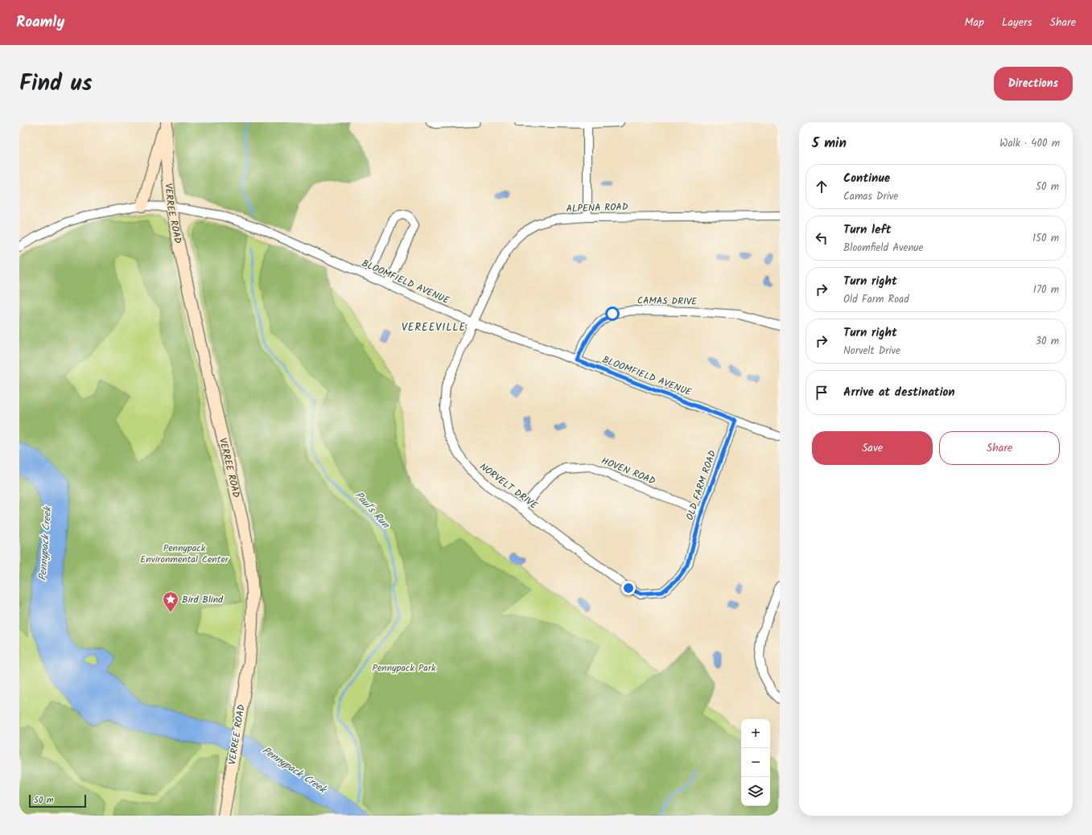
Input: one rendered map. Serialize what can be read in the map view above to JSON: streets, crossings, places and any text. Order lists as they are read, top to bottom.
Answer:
{
  "streets": {
    "main road": ["VERREE ROAD"],
    "street": [
      "ALPENA ROAD",
      "BLOOMFIELD AVENUE",
      "CAMAS DRIVE",
      "HOVEN ROAD",
      "OLD FARM ROAD",
      "NORVELT DRIVE"
    ]
  },
  "crossings": [
    ["ALPENA ROAD", "BLOOMFIELD AVENUE"],
    ["ALPENA ROAD", "NORVELT DRIVE"],
    ["VERREE ROAD", "BLOOMFIELD AVENUE"],
    ["BLOOMFIELD AVENUE", "CAMAS DRIVE"],
    ["BLOOMFIELD AVENUE", "OLD FARM ROAD"],
    ["BLOOMFIELD AVENUE", "NORVELT DRIVE"],
    ["HOVEN ROAD", "OLD FARM ROAD"],
    ["HOVEN ROAD", "NORVELT DRIVE"],
    ["OLD FARM ROAD", "NORVELT DRIVE"]
  ],
  "districts": ["VEREEVILLE"],
  "water": ["Paul's Run", "Pennypack Creek"],
  "parks": ["Pennypack Environmental Center", "Pennypack Park"],
  "places": {
    "place": ["Bird Blind"]
  },
  "scale_bar": "50 m",
  "page": {
    "header": "Roamly",
    "nav": ["Map", "Layers", "Share"],
    "title": "Find us",
    "buttons": [
      "Directions",
      ["Save", "Share"]
    ],
    "heading": ["5 min", "Walk · 400 m"],
    "list": [
      ["Continue", "Camas Drive", "50 m"],
      ["Turn left", "Bloomfield Avenue", "150 m"],
      ["Turn right", "Old Farm Road", "170 m"],
      ["Turn right", "Norvelt Drive", "30 m"],
      "Arrive at destination"
    ],
    "map_buttons": ["+", "−"],
    "scale": "50 m"
  }
}
